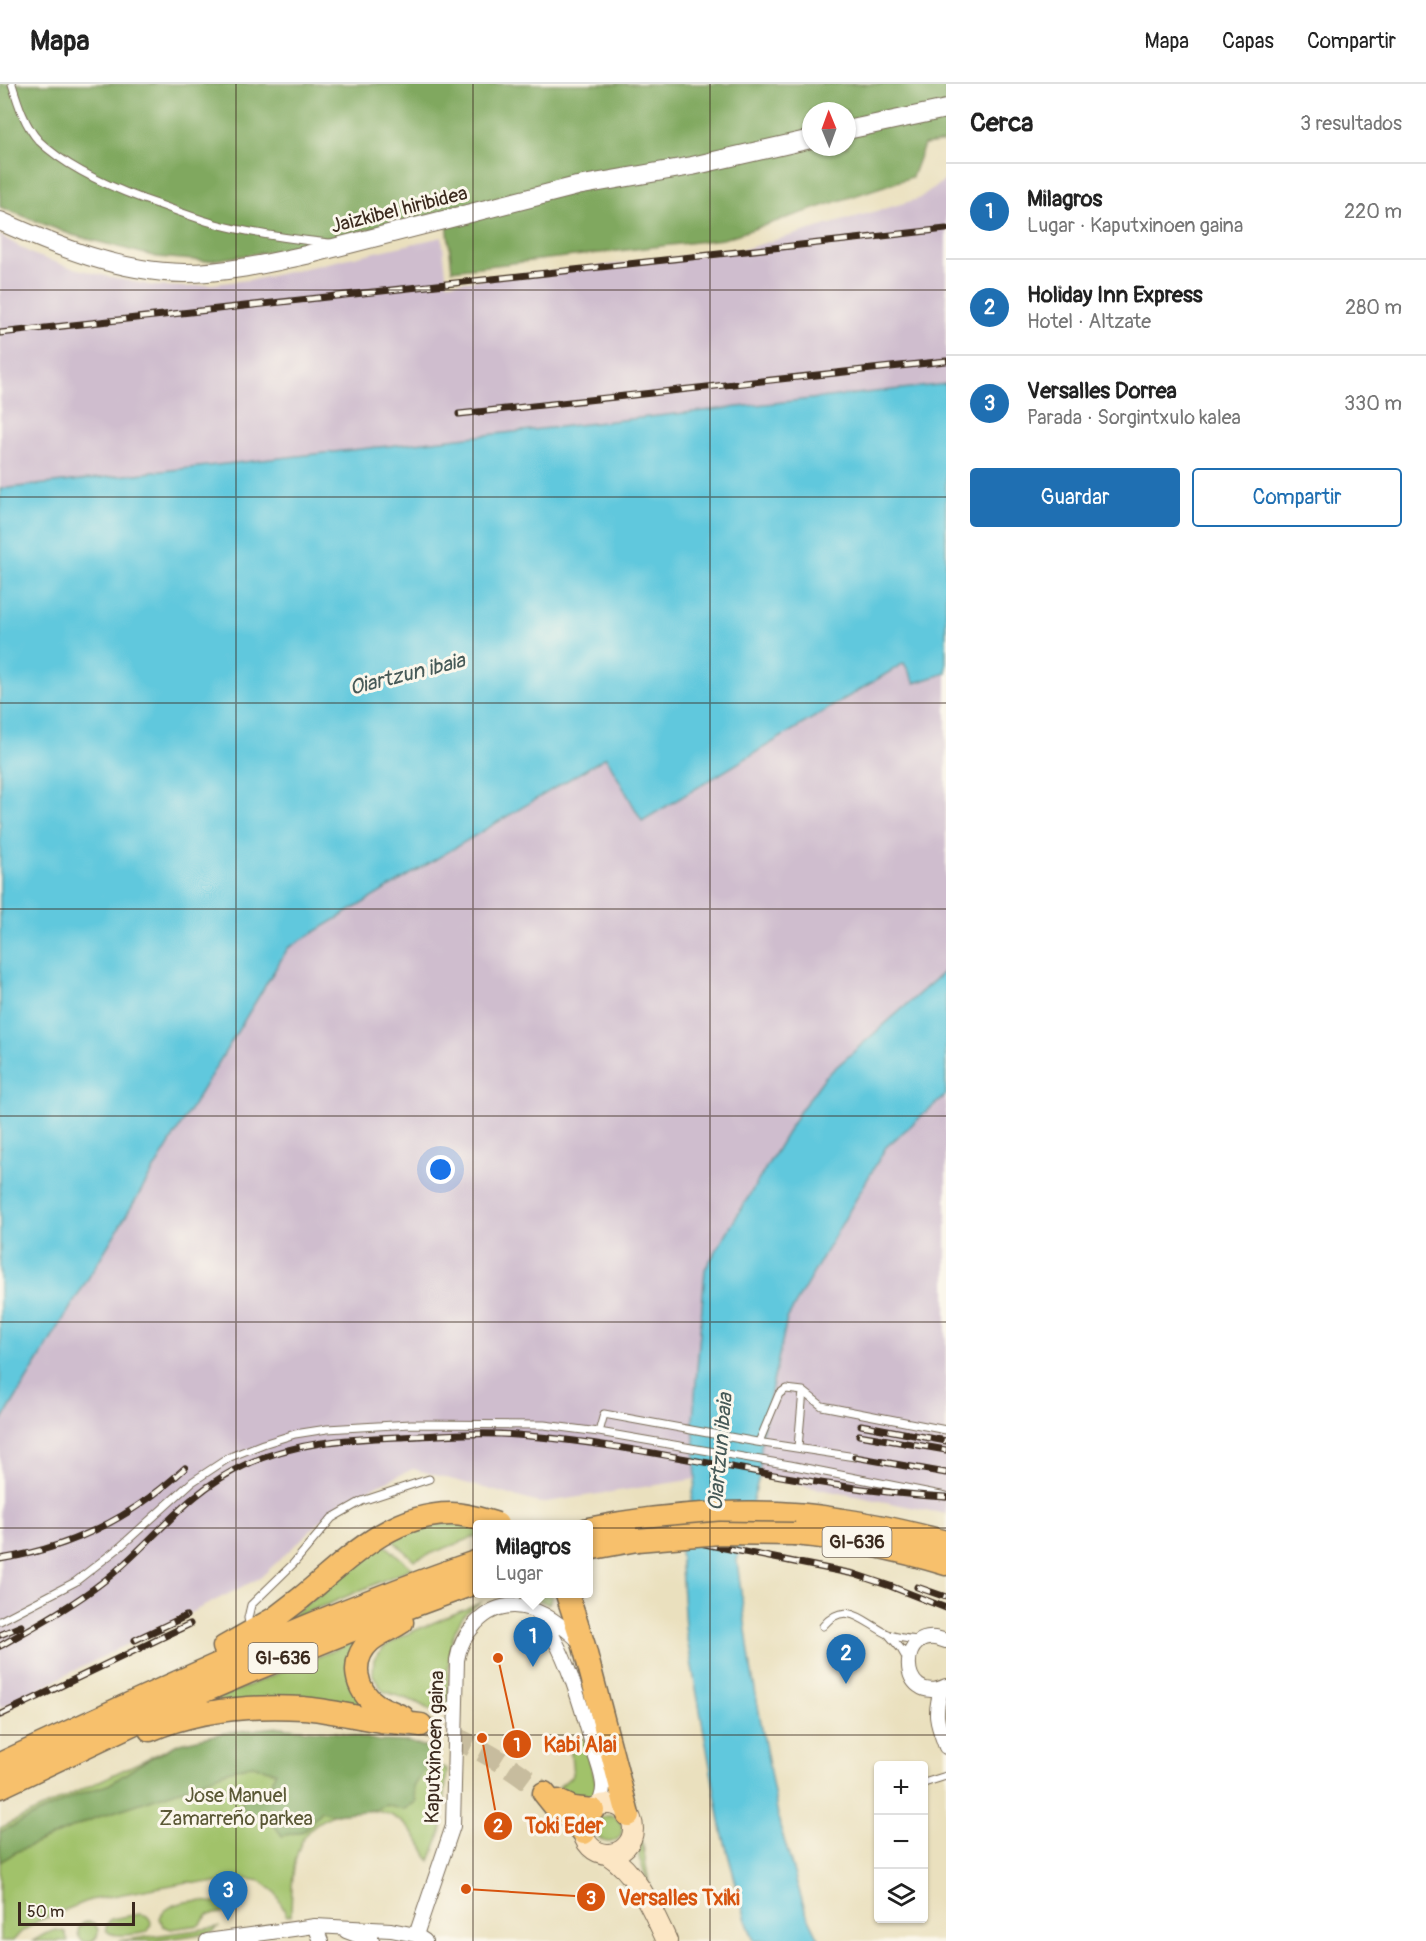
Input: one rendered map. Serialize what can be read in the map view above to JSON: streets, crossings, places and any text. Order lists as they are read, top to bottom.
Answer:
{
  "streets": {
    "main road": ["GI-636"],
    "street": ["Jaizkibel hiribidea", "Kaputxinoen gaina"]
  },
  "water": ["Oiartzun ibaia"],
  "parks": ["Jose Manuel Zamarreño parkea"],
  "places": ["Kabi Alai", "Toki Eder", "Versalles Txiki"],
  "scale_bar": "50 m",
  "north": "top",
  "page": {
    "header": "Mapa",
    "nav": ["Mapa", "Capas", "Compartir"],
    "heading": ["Cerca", "3 resultados"],
    "list": [
      {
        "mark": "1",
        "name": "Milagros",
        "note": "Lugar · Kaputxinoen gaina",
        "value": "220 m"
      },
      {
        "mark": "2",
        "name": "Holiday Inn Express",
        "note": "Hotel · Altzate",
        "value": "280 m"
      },
      {
        "mark": "3",
        "name": "Versalles Dorrea",
        "note": "Parada · Sorgintxulo kalea",
        "value": "330 m"
      }
    ],
    "buttons": ["Guardar", "Compartir"],
    "popup": ["Milagros", "Lugar"],
    "pins": ["1", "2", "3"],
    "map_buttons": ["+", "−"],
    "scale": "50 m"
  }
}
